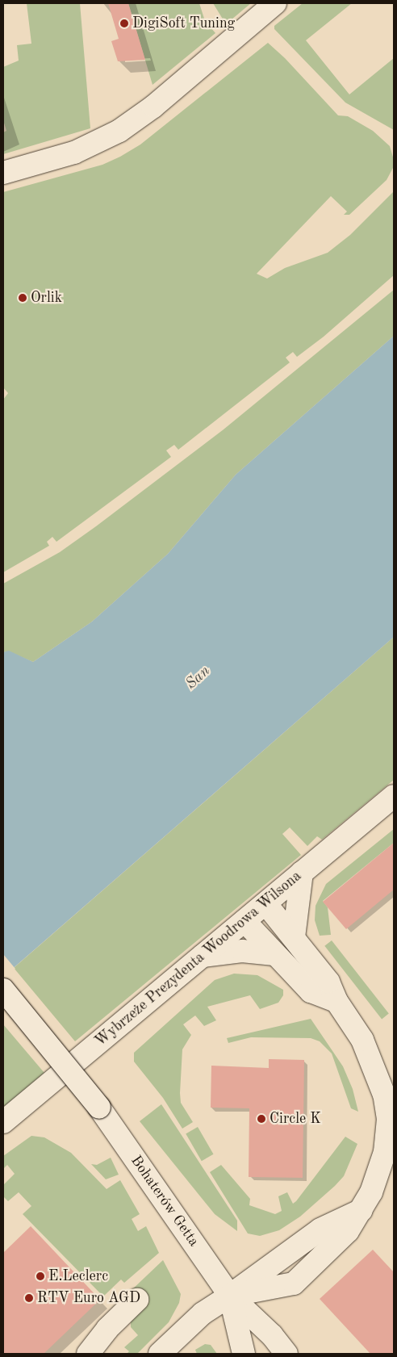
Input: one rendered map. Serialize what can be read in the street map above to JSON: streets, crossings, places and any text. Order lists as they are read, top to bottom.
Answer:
{
  "streets": {
    "street": ["Wybrzeże Prezydenta Woodrowa Wilsona", "Bohaterów Getta"]
  },
  "water": ["San"],
  "places": [
    "DigiSoft Tuning",
    "Orlik",
    "Circle K",
    "E.Leclerc",
    "RTV Euro AGD"
  ]
}
